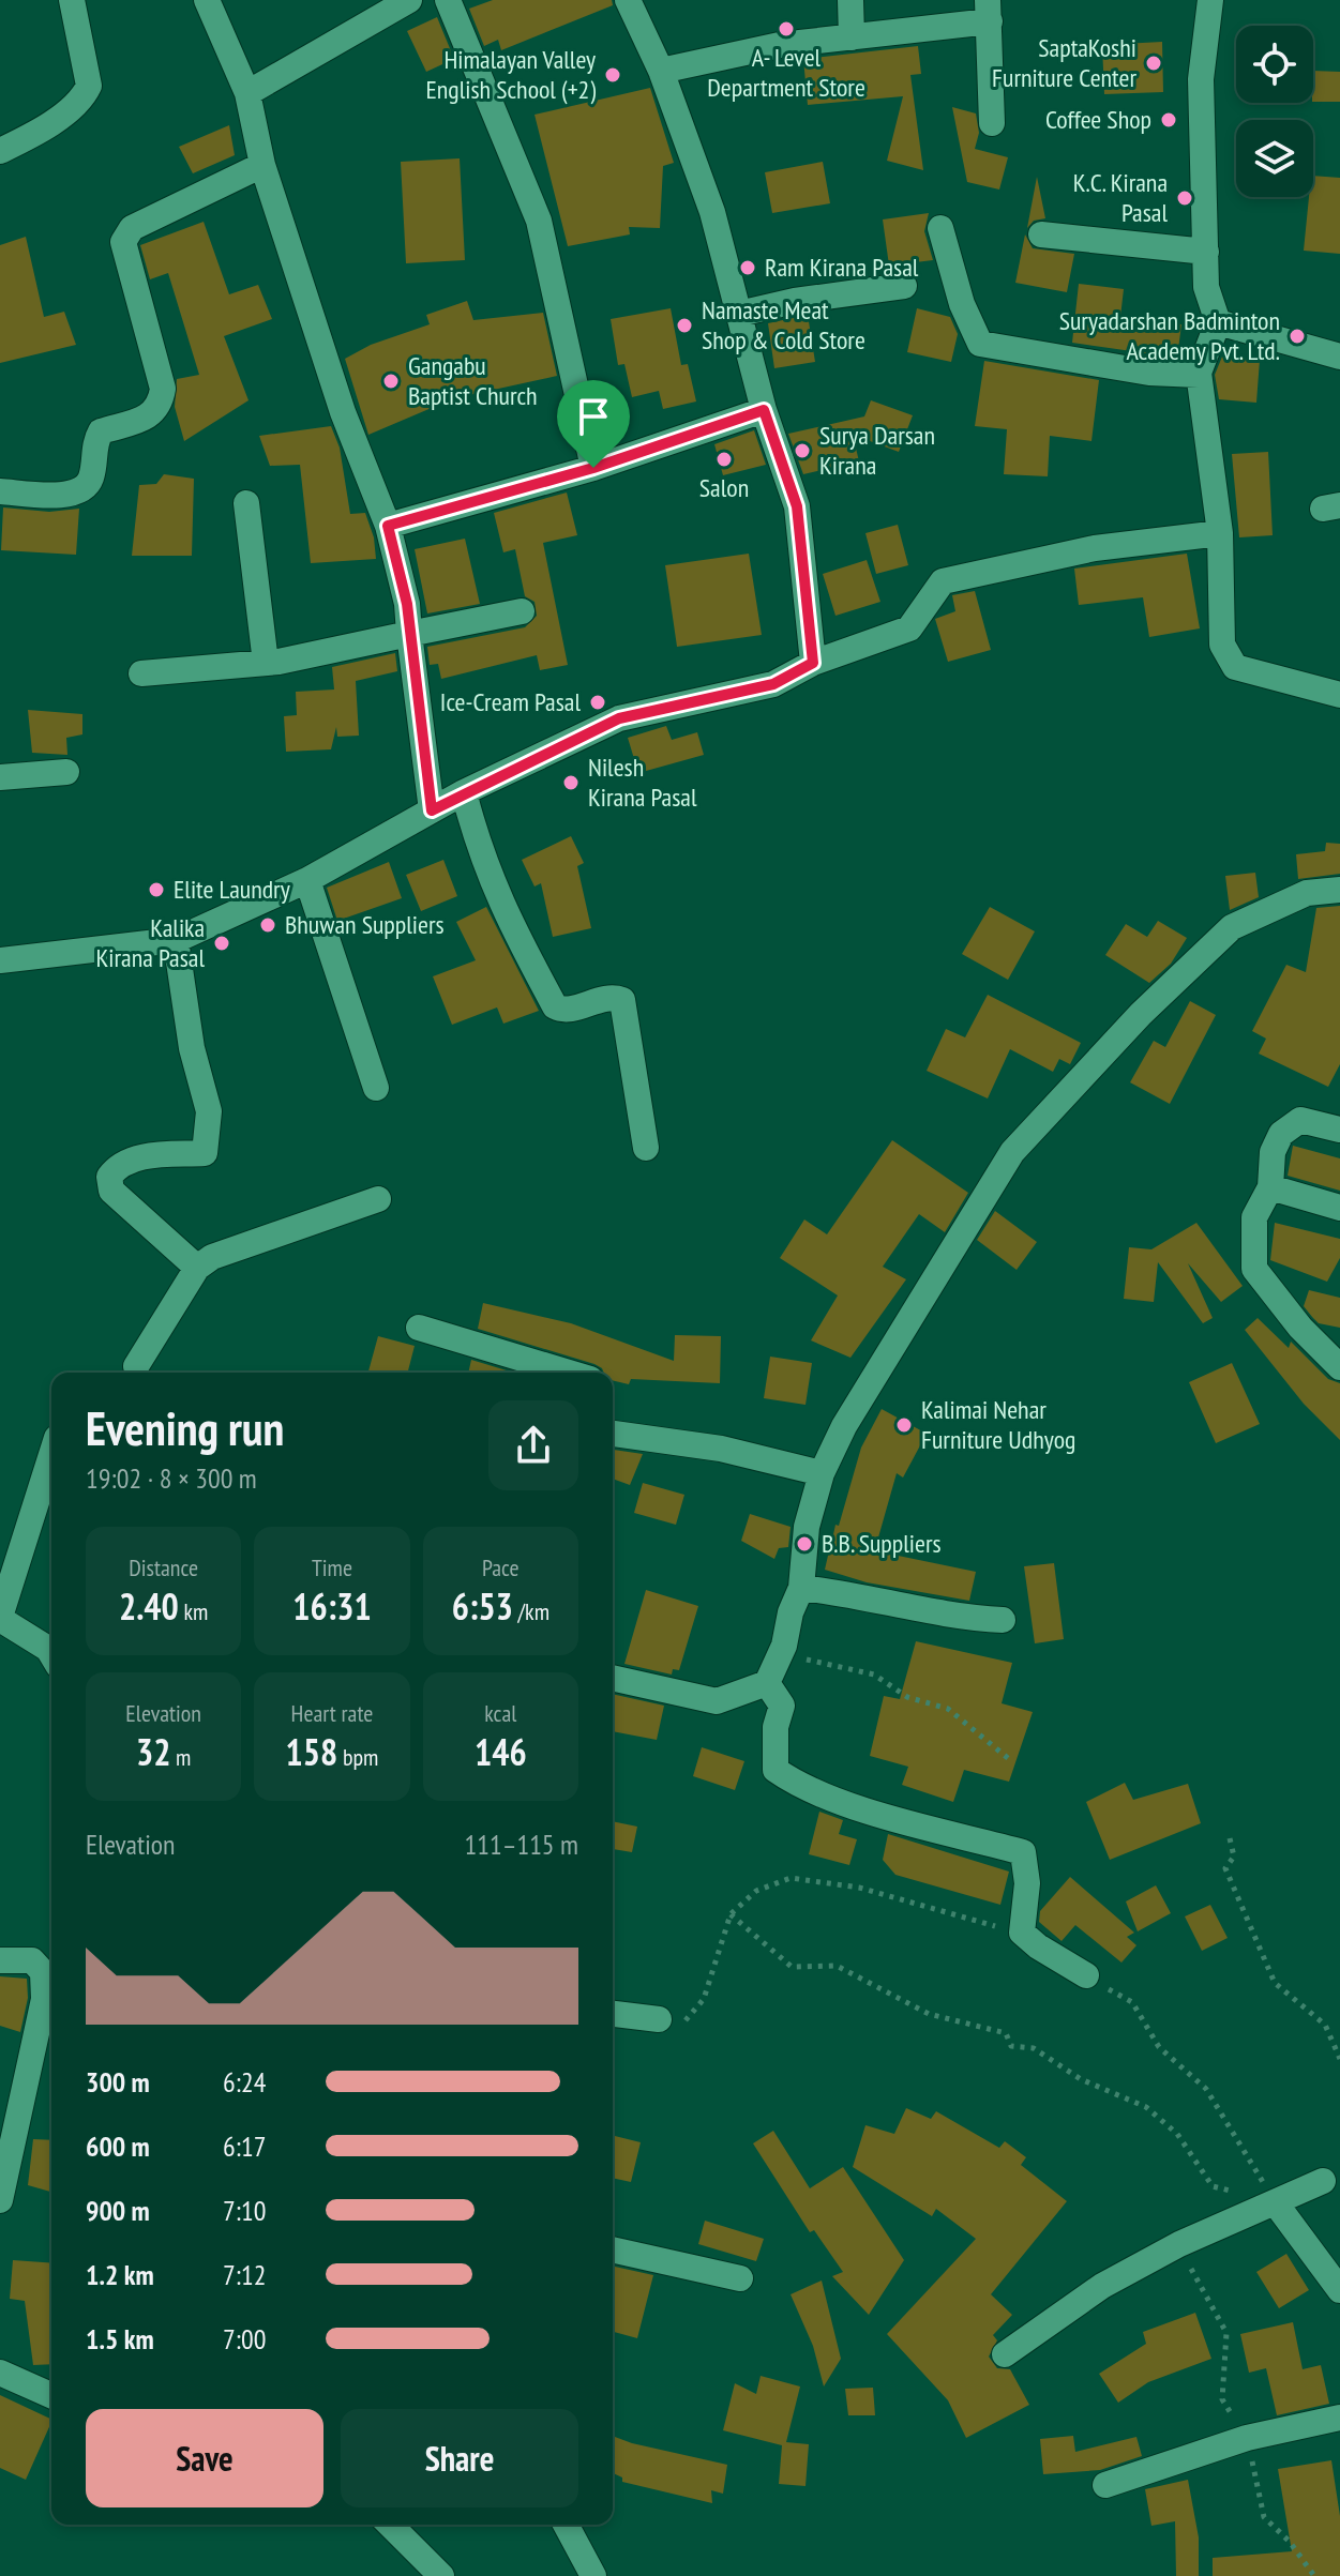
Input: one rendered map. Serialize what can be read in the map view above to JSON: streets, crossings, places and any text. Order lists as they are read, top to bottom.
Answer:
{
  "places": [
    "A- Level Department Store",
    "SaptaKoshi Furniture Center",
    "Himalayan Valley English School (+2)",
    "Coffee Shop",
    "K.C. Kirana Pasal",
    "Ram Kirana Pasal",
    "Namaste Meat Shop & Cold Store",
    "Suryadarshan Badminton Academy Pvt. Ltd.",
    "Gangabu Baptist Church",
    "Surya Darsan Kirana",
    "Salon",
    "Ice-Cream Pasal",
    "Nilesh Kirana Pasal",
    "Elite Laundry",
    "Bhuwan Suppliers",
    "Kalika Kirana Pasal",
    "Kalimai Nehar Furniture Udhyog",
    "B.B. Suppliers"
  ],
  "page": {
    "heading": ["Evening run", "19:02 · 8 × 300 m"],
    "stats": [
      ["Distance", "2.40 km"],
      ["Time", "16:31"],
      ["Pace", "6:53 /km"],
      ["Elevation", "32 m"],
      ["Heart rate", "158 bpm"],
      ["kcal", "146"]
    ],
    "chart": ["Elevation", "111–115 m"],
    "list": [
      {
        "name": "300 m",
        "note": "6:24"
      },
      {
        "name": "600 m",
        "note": "6:17"
      },
      {
        "name": "900 m",
        "note": "7:10"
      },
      {
        "name": "1.2 km",
        "note": "7:12"
      },
      {
        "name": "1.5 km",
        "note": "7:00"
      }
    ],
    "buttons": ["Save", "Share"]
  }
}
